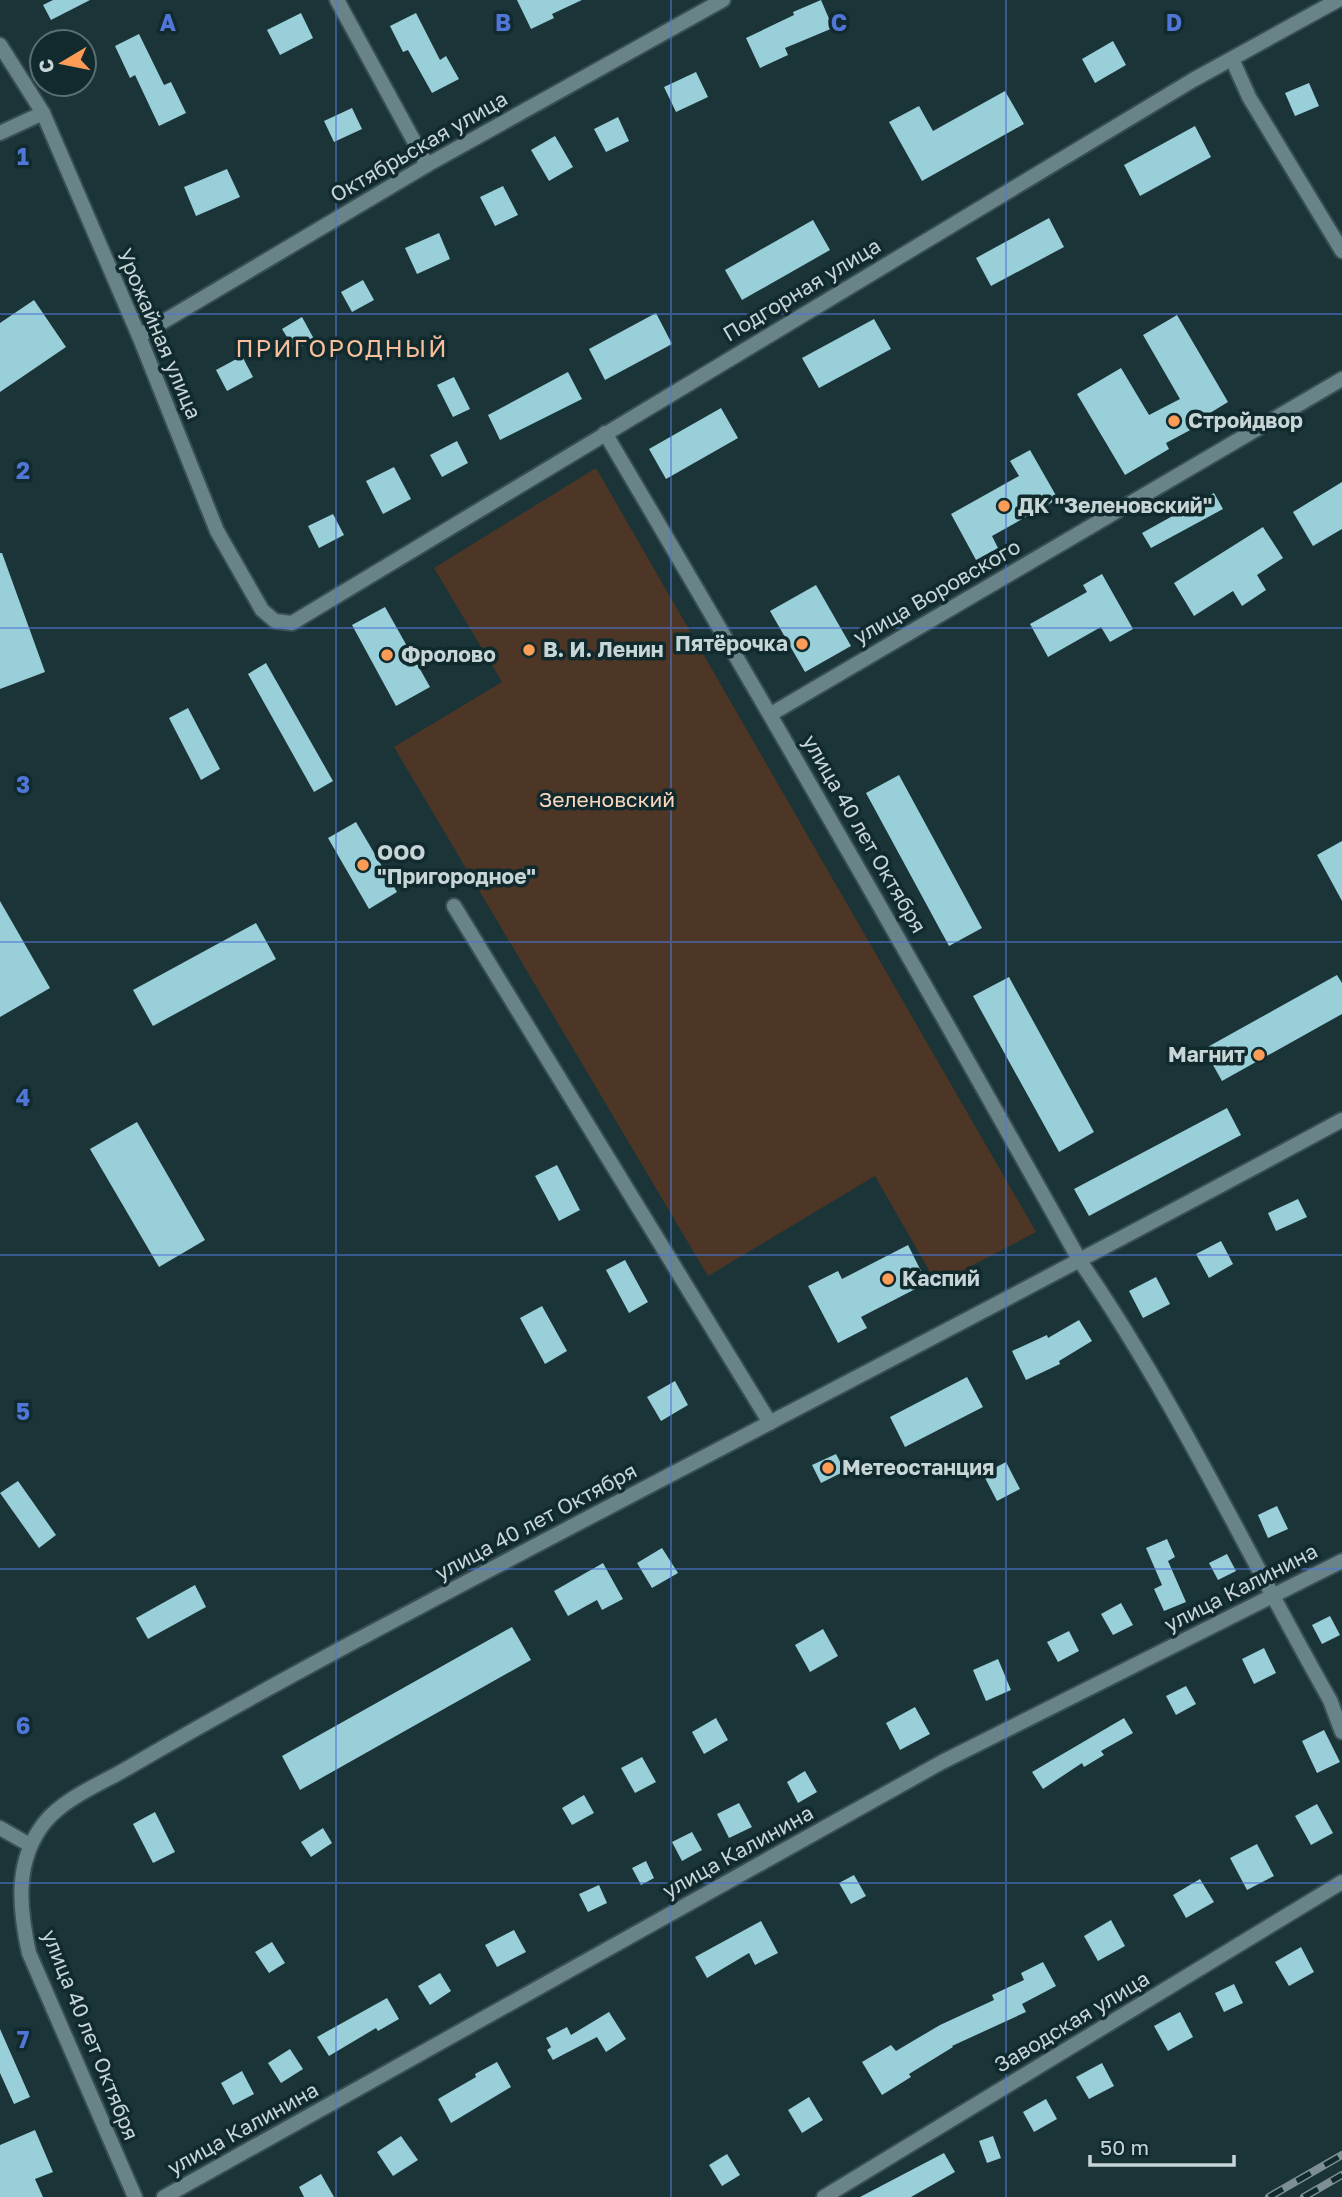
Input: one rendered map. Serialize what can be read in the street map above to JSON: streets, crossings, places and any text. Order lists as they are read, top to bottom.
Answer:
{
  "streets": {
    "street": [
      "Октябрьская улица",
      "Подгорная улица",
      "Урожайная улица",
      "улица Воровского",
      "улица 40 лет Октября",
      "улица Калинина",
      "Заводская улица"
    ]
  },
  "crossings": [
    ["Октябрьская улица", "Урожайная улица"],
    ["Подгорная улица", "Урожайная улица"],
    ["Подгорная улица", "улица 40 лет Октября"],
    ["улица Воровского", "улица 40 лет Октября"]
  ],
  "districts": ["ПРИГОРОДНЫЙ"],
  "parks": ["Зеленовский"],
  "places": [
    "Стройдвор",
    "ДК \"Зеленовский\"",
    "Пятёрочка",
    "В. И. Ленин",
    "Фролово",
    "ООО \"Пригородное\"",
    "Магнит",
    "Каспий",
    "Метеостанция"
  ],
  "scale_bar": "50 m",
  "north": "left",
  "grid": {
    "columns": [
      "A",
      "B",
      "C",
      "D"
    ],
    "rows": [
      "1",
      "2",
      "3",
      "4",
      "5",
      "6",
      "7"
    ]
  }
}
